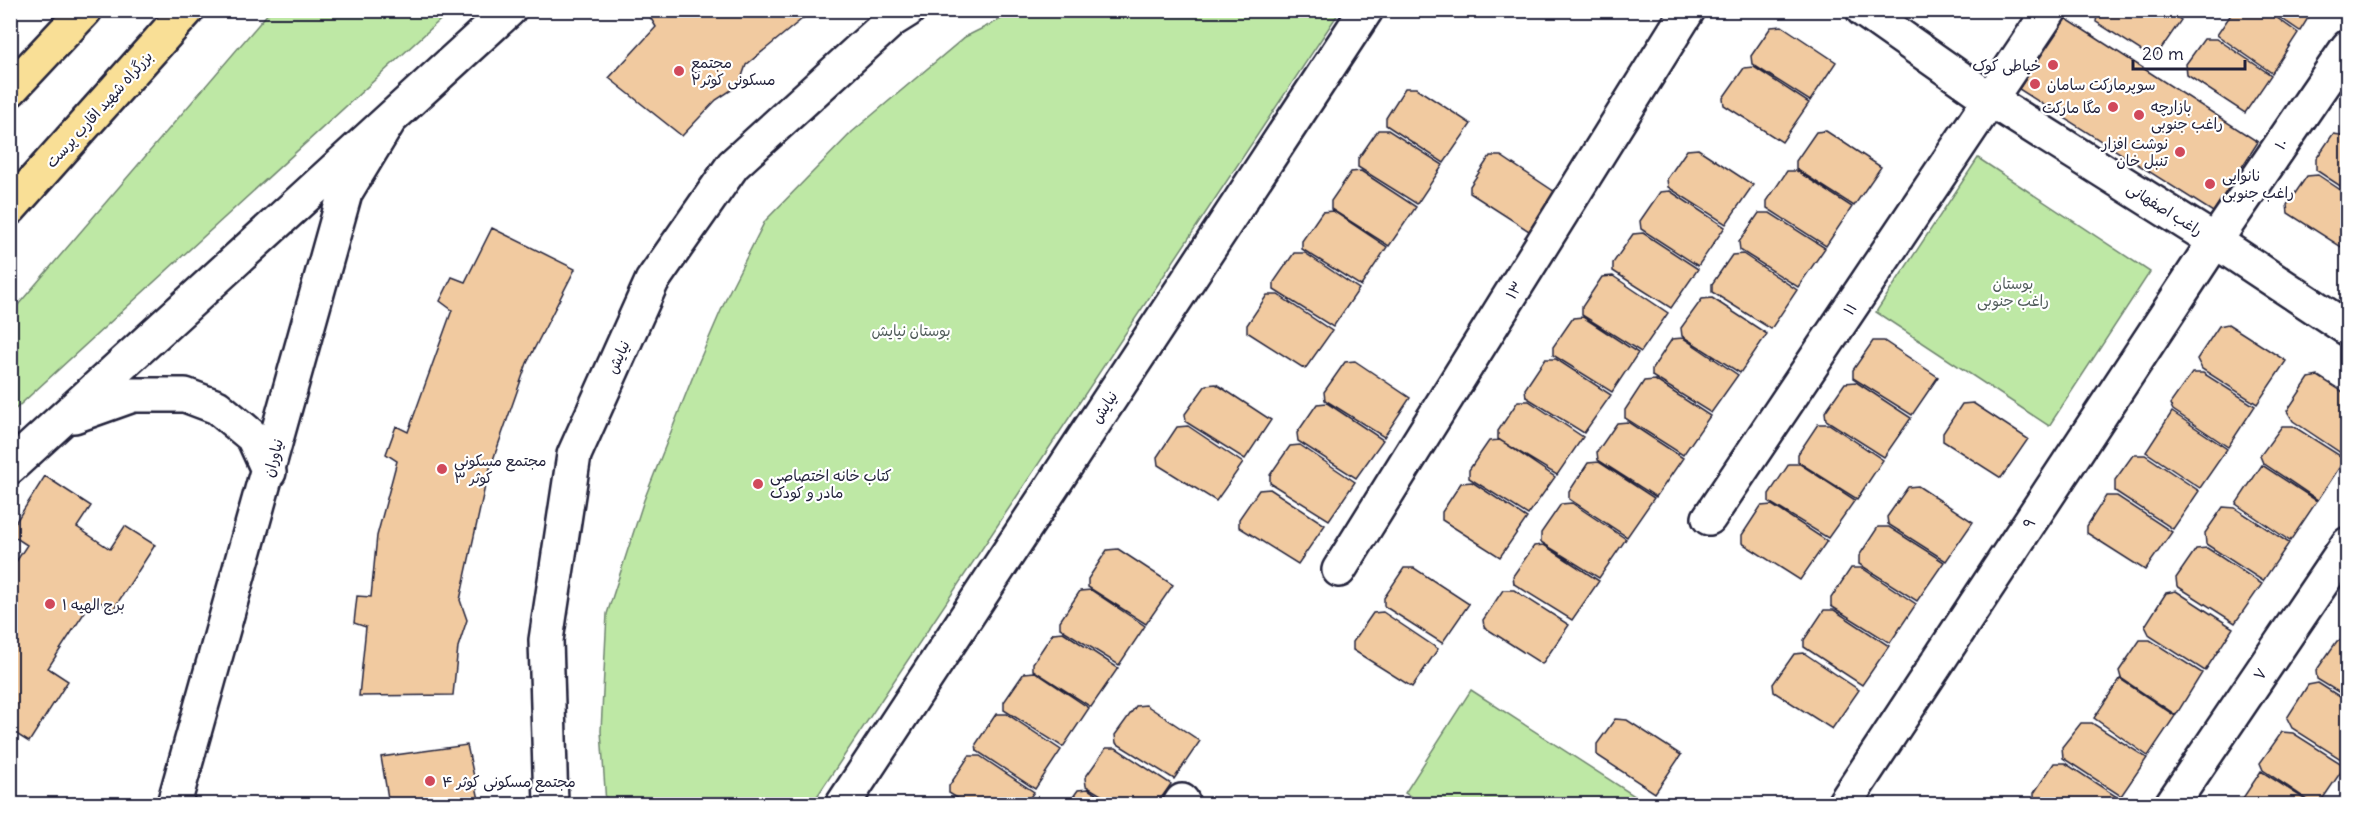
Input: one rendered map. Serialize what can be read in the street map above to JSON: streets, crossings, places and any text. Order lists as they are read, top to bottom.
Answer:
{
  "streets": {
    "highway": ["بزرگراه شهید اقارب پرست"],
    "street": [
      "۱۰",
      "راغب اصفهانی",
      "۱۳",
      "۱۱",
      "نیایش",
      "نیاوران",
      "۹",
      "۷"
    ]
  },
  "crossings": [
    ["۱۰", "راغب اصفهانی"],
    ["۱۰", "۹"],
    ["راغب اصفهانی", "۱۱"],
    ["راغب اصفهانی", "۹"]
  ],
  "parks": ["بوستان راغب جنوبی", "بوستان نیایش"],
  "places": [
    "خیاطی کوک",
    "مجتمع مسکونی کوثر۲",
    "سوپرمارکت سامان",
    "مگا مارکت",
    "بازارچه راغب جنوبی",
    "نوشت افزار تنبل خان",
    "نانوایی راغب جنوبی",
    "مجتمع مسکونی کوثر ۳",
    "کتاب خانه اختصاصی مادر و کودک",
    "برج الهیه ۱",
    "مجتمع مسکونی کوثر ۴"
  ],
  "scale_bar": "20 m"
}
